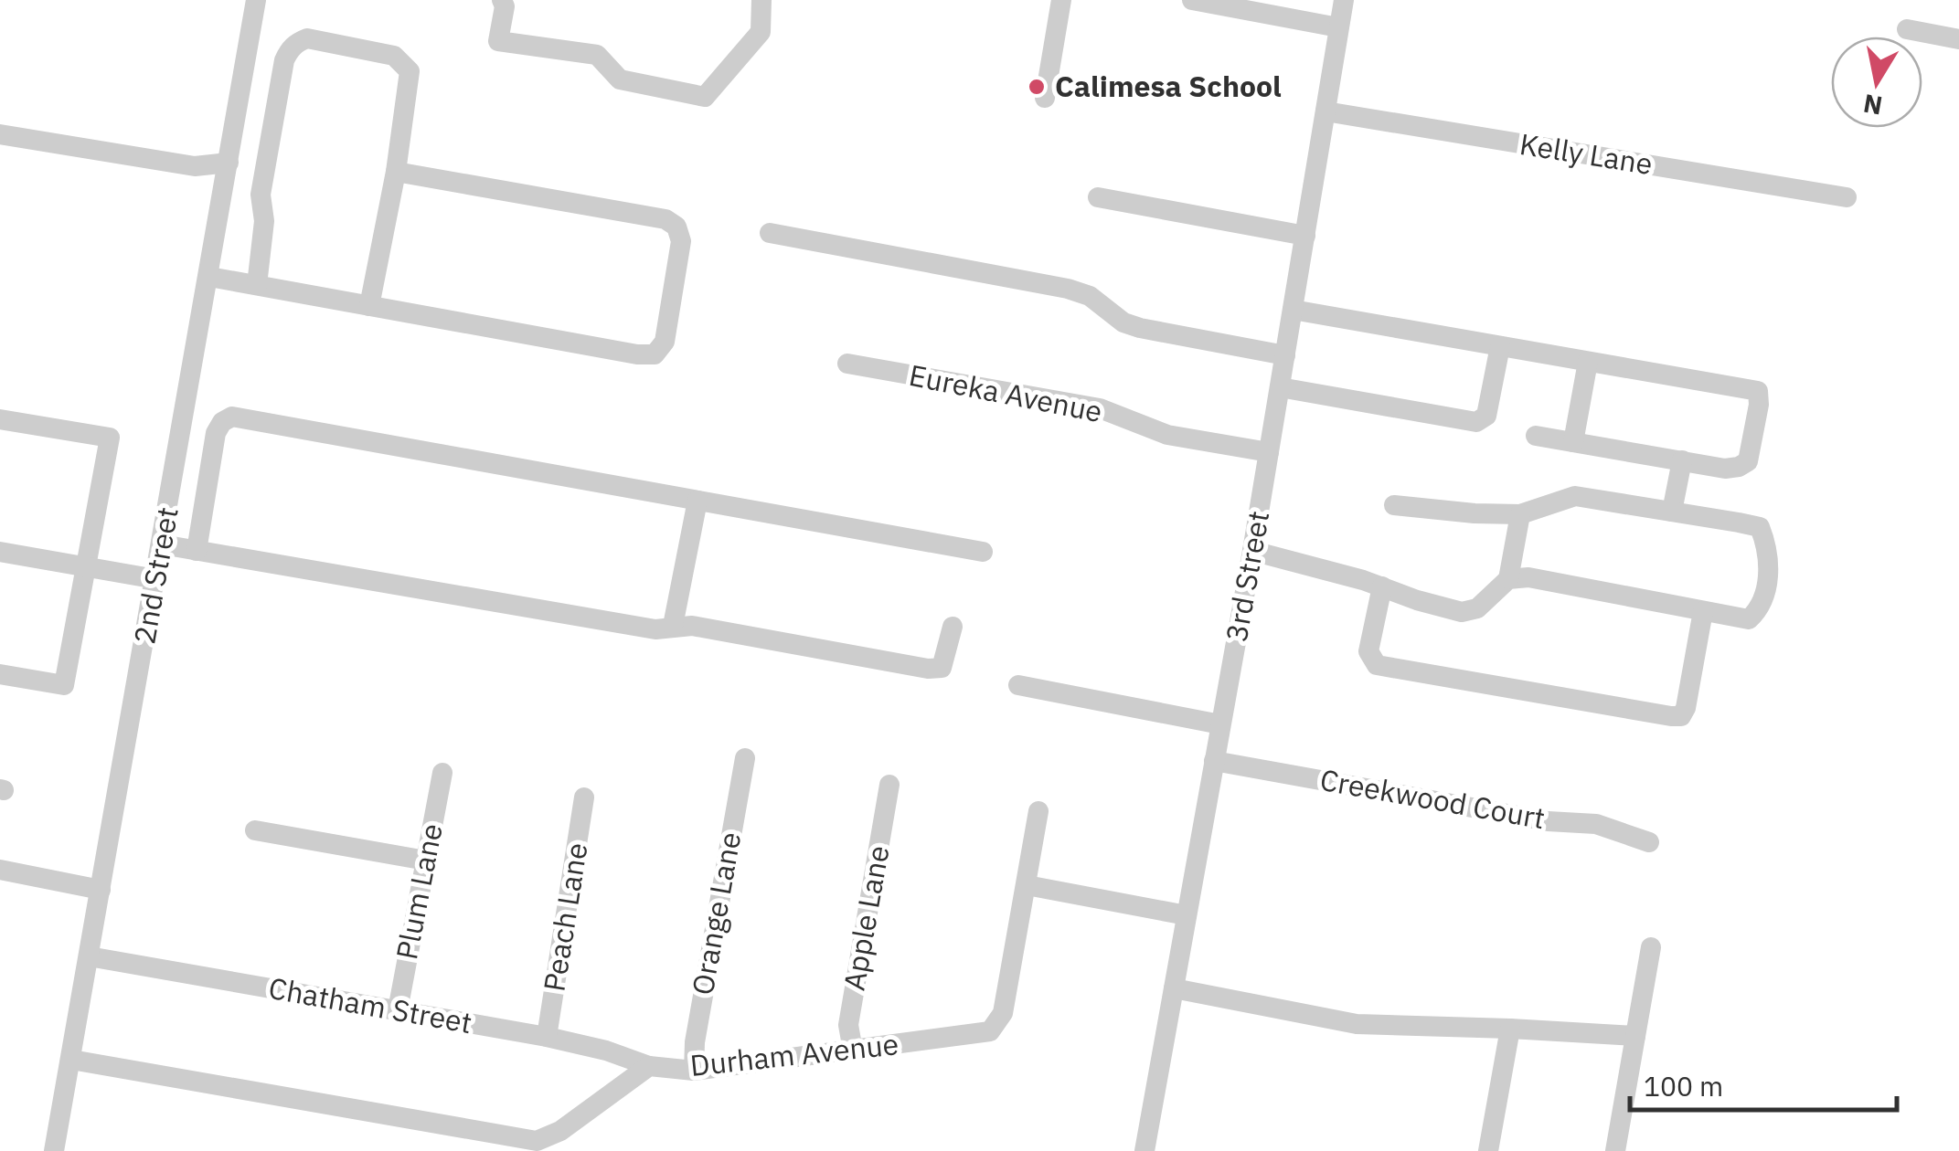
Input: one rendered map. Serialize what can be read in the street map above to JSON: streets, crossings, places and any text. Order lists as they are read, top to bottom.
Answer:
{
  "streets": {
    "street": [
      "Kelly Lane",
      "Eureka Avenue",
      "2nd Street",
      "3rd Street",
      "Creekwood Court",
      "Plum Lane",
      "Orange Lane",
      "Peach Lane",
      "Apple Lane",
      "Chatham Street",
      "Durham Avenue"
    ]
  },
  "crossings": [
    ["Kelly Lane", "3rd Street"],
    ["Eureka Avenue", "3rd Street"],
    ["2nd Street", "Chatham Street"],
    ["2nd Street", "Durham Avenue"],
    ["3rd Street", "Creekwood Court"],
    ["Plum Lane", "Chatham Street"],
    ["Orange Lane", "Durham Avenue"],
    ["Peach Lane", "Chatham Street"],
    ["Apple Lane", "Durham Avenue"],
    ["Chatham Street", "Durham Avenue"]
  ],
  "places": ["Calimesa School"],
  "scale_bar": "100 m",
  "north": "bottom"
}
